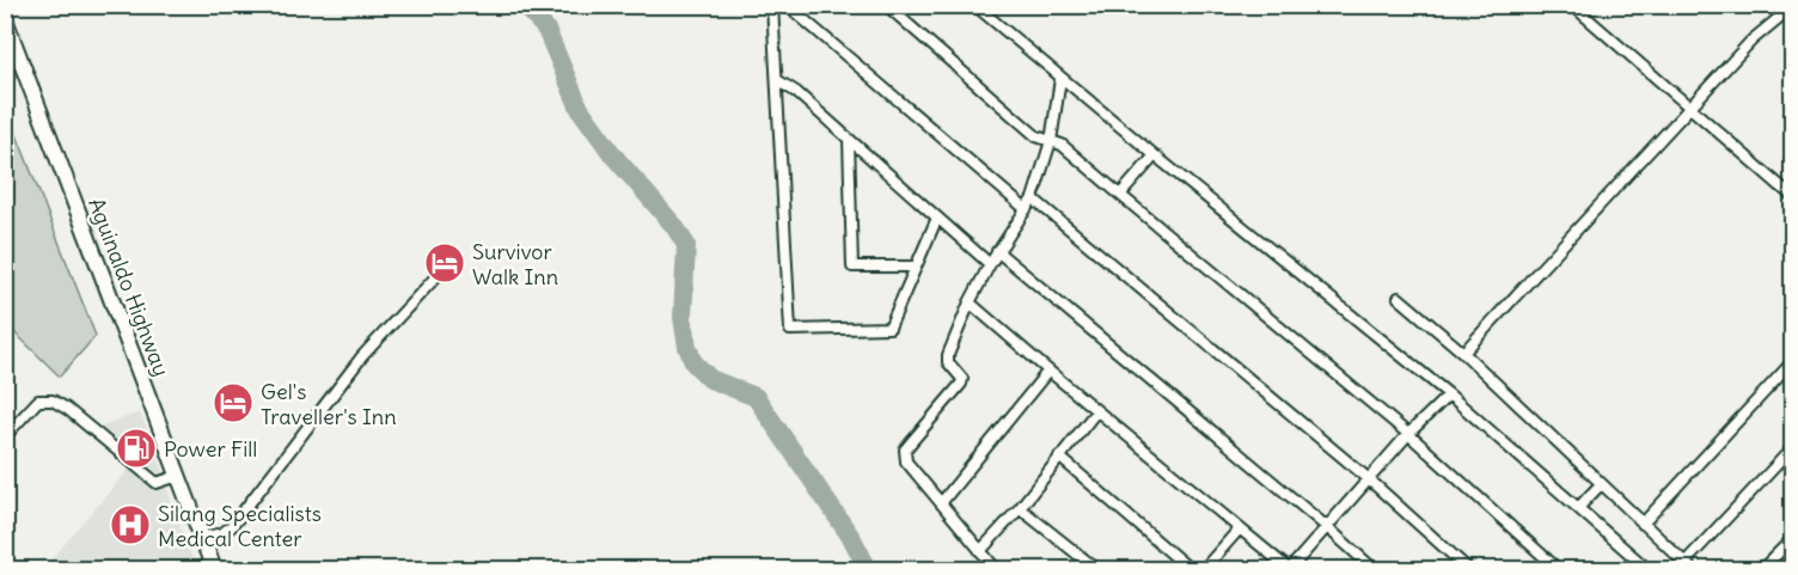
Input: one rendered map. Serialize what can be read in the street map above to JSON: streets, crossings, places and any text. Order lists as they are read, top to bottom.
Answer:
{
  "streets": {
    "main road": ["Aguinaldo Highway"]
  },
  "places": {
    "hotel": ["Survivor Walk Inn", "Gel's Traveller's Inn"],
    "fuel station": ["Power Fill"],
    "hospital": ["Silang Specialists Medical Center"]
  }
}
